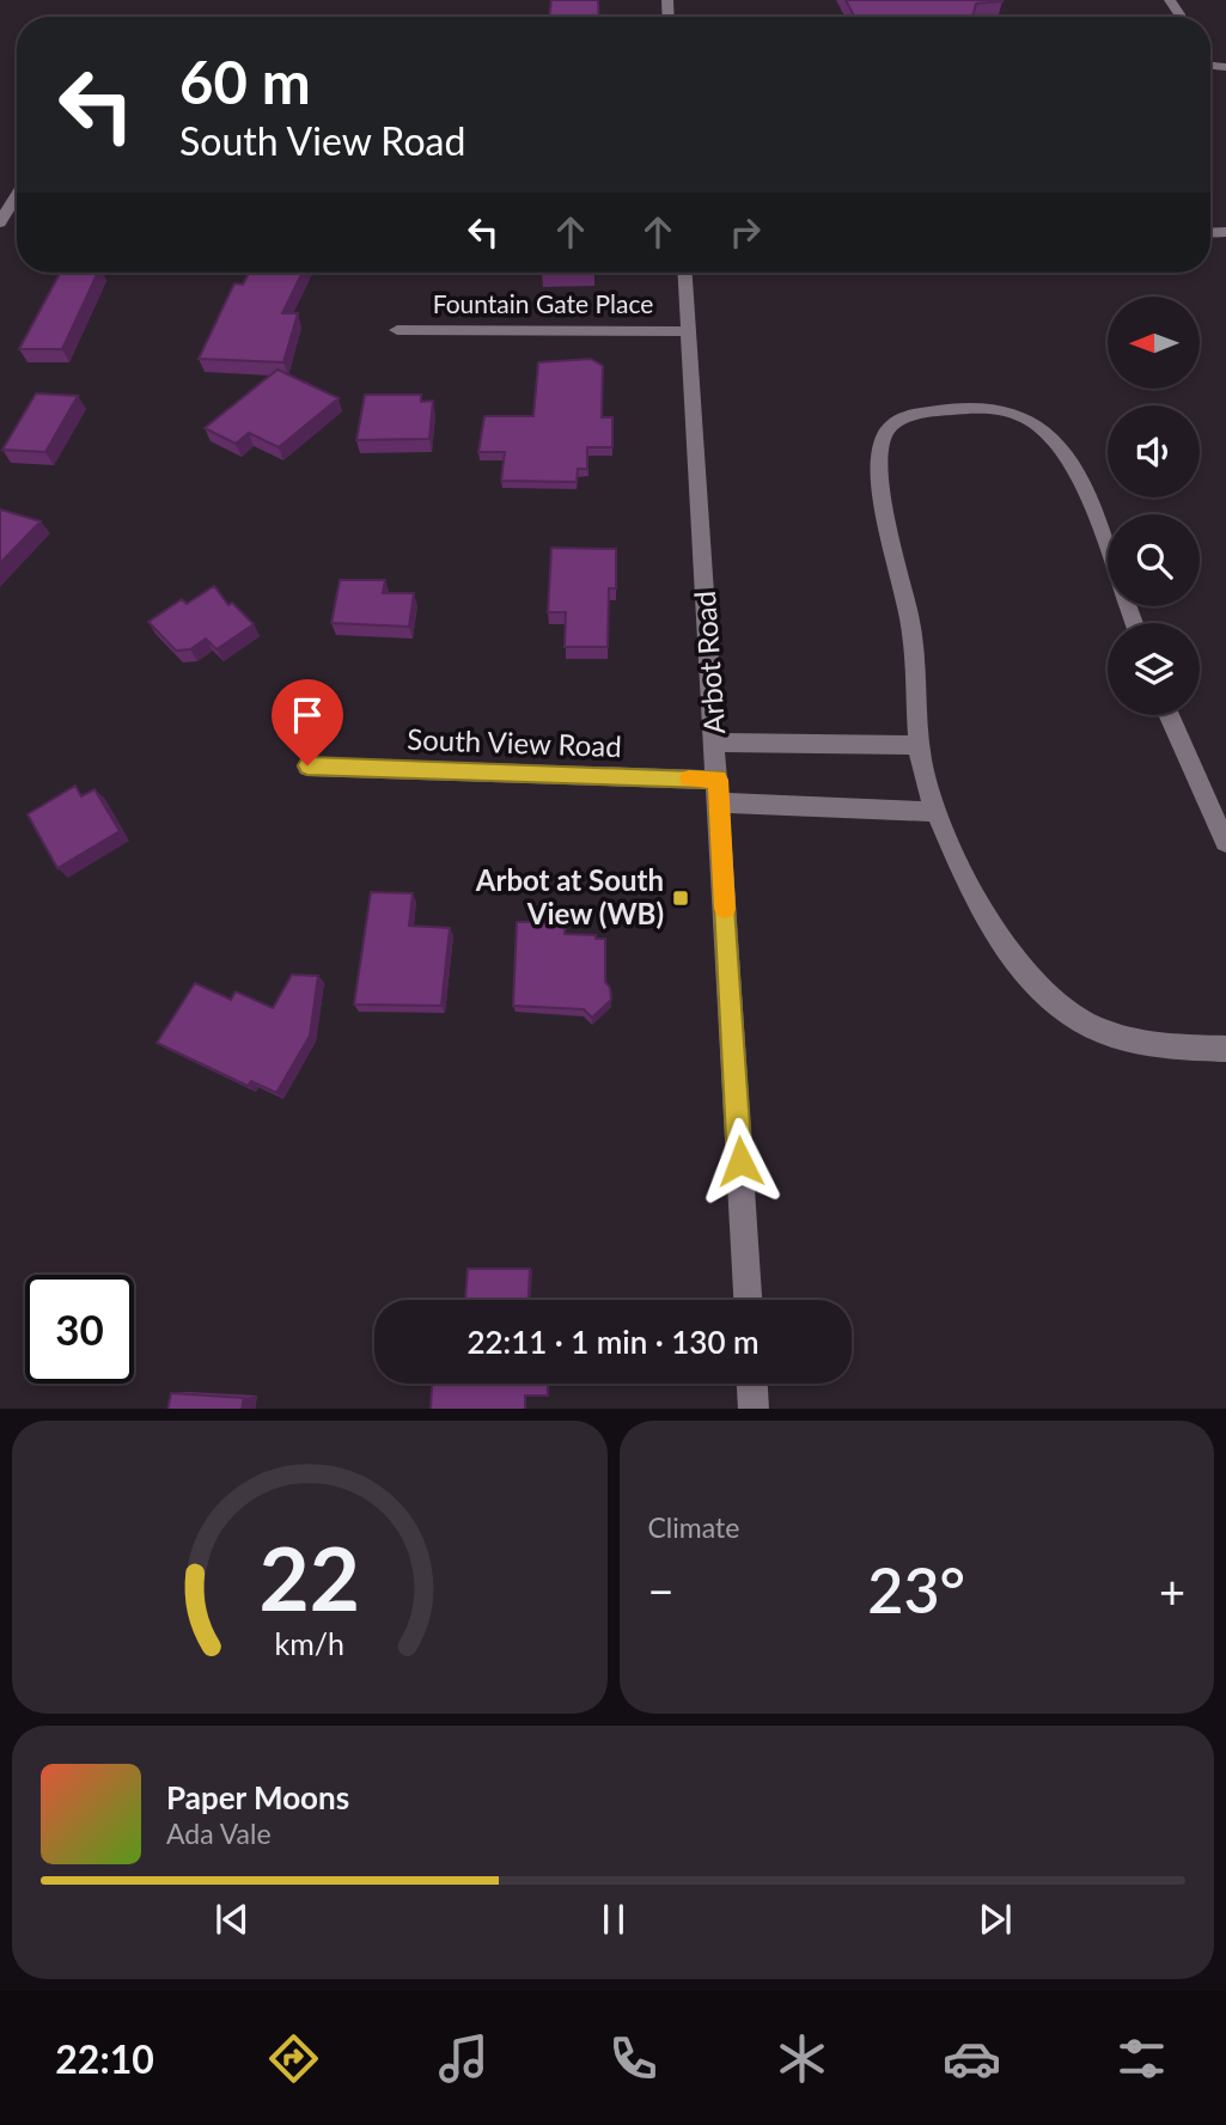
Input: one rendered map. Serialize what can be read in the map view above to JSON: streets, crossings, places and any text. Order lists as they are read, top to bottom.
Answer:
{
  "streets": {
    "street": ["Fountain Gate Place", "Arbot Road", "South View Road"]
  },
  "crossings": [
    ["Fountain Gate Place", "Arbot Road"],
    ["Arbot Road", "South View Road"]
  ],
  "places": {
    "transit": ["Arbot at South View (WB)"]
  },
  "north": "left",
  "page": {
    "turn": ["60 m", "South View Road"],
    "limit": "30",
    "trip": "22:11 · 1 min · 130 m",
    "tile": "Climate",
    "heat": ["−", "23°", "+"],
    "song": ["Paper Moons", "Ada Vale"],
    "tabs": "22:10",
    "gauge": ["22", "km/h"]
  }
}
